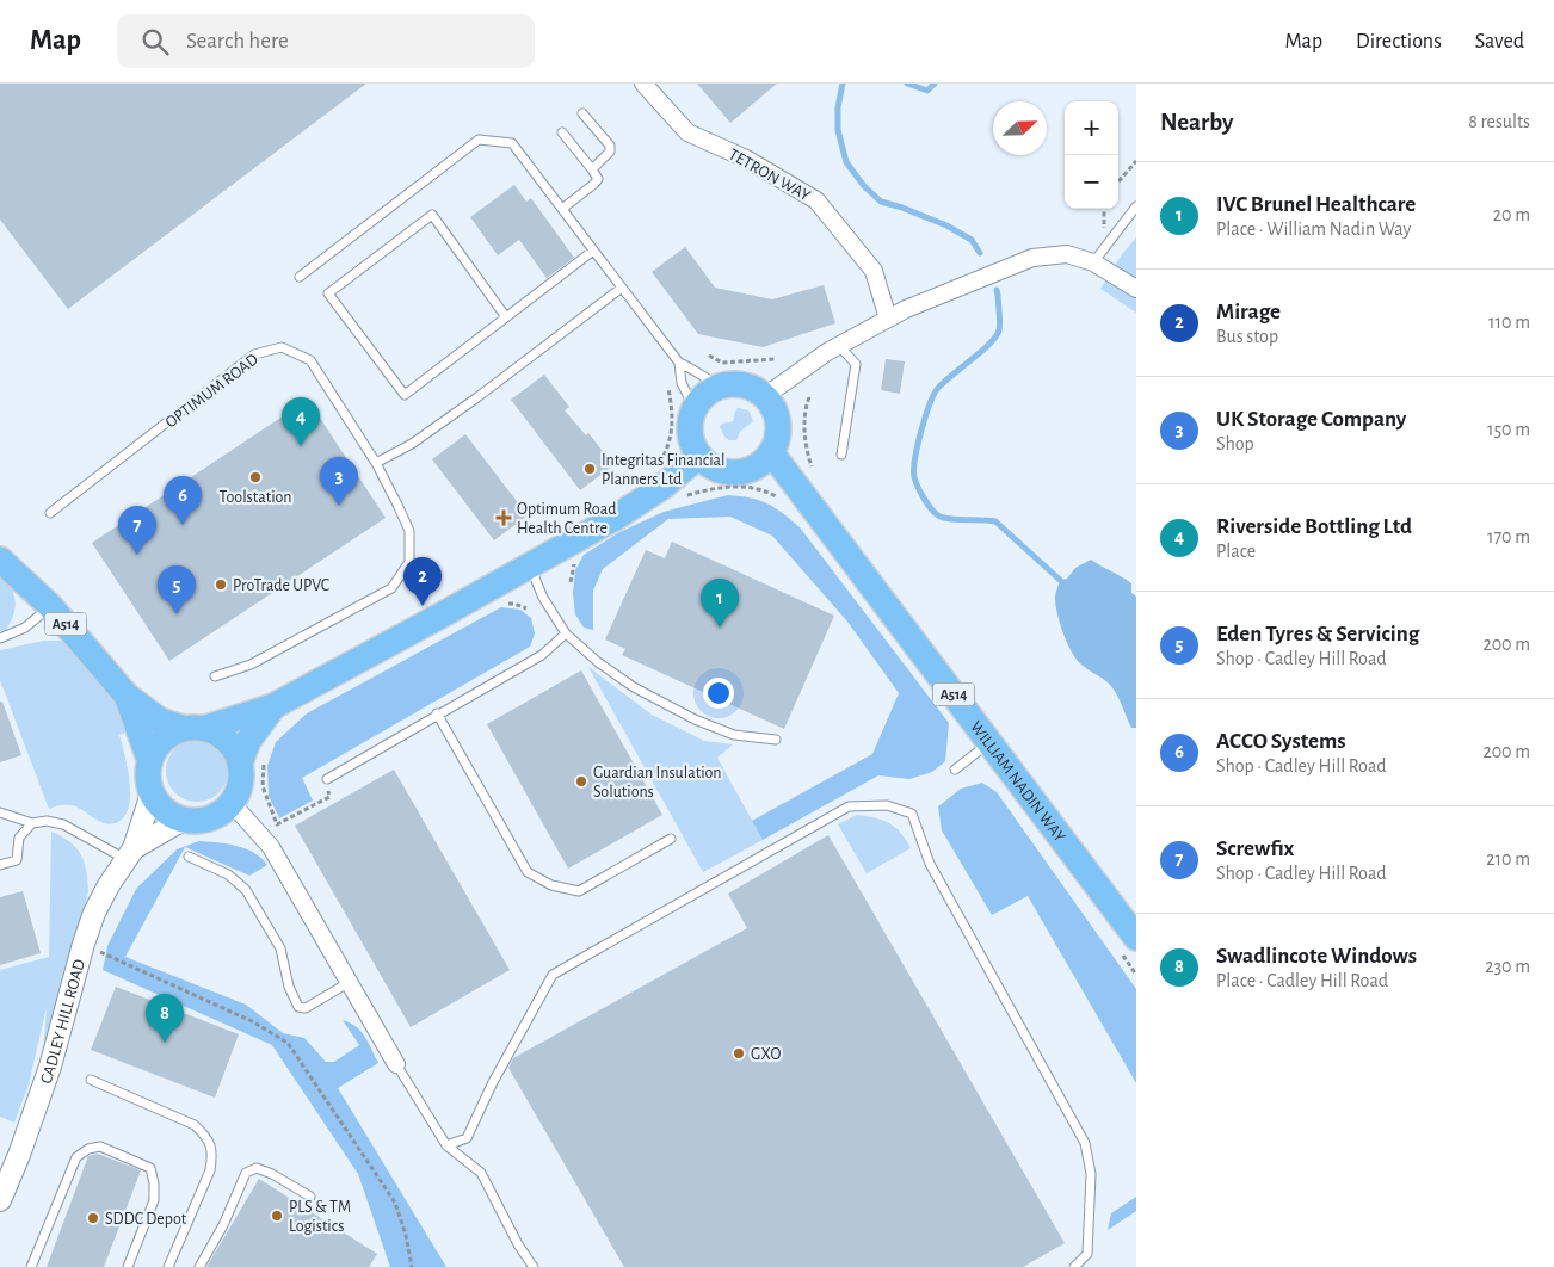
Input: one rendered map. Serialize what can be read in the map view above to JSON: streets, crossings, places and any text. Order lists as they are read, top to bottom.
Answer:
{
  "streets": {
    "main road": ["A514", "WILLIAM NADIN WAY"],
    "street": ["TETRON WAY", "CADLEY HILL ROAD"],
    "lane": ["OPTIMUM ROAD"]
  },
  "crossings": [
    ["A514", "CADLEY HILL ROAD"]
  ],
  "places": {
    "other": [
      "Integritas Financial Planners Ltd",
      "Toolstation",
      "ProTrade UPVC",
      "Guardian Insulation Solutions",
      "GXO",
      "PLS & TM Logistics",
      "SDDC Depot"
    ],
    "health": ["Optimum Road Health Centre"]
  },
  "north": "top right",
  "page": {
    "header": "Map",
    "search": "Search here",
    "nav": ["Map", "Directions", "Saved"],
    "heading": ["Nearby", "8 results"],
    "map_buttons": ["+", "−"],
    "list": [
      {
        "mark": "1",
        "name": "IVC Brunel Healthcare",
        "note": "Place · William Nadin Way",
        "value": "20 m"
      },
      {
        "mark": "2",
        "name": "Mirage",
        "note": "Bus stop",
        "value": "110 m"
      },
      {
        "mark": "3",
        "name": "UK Storage Company",
        "note": "Shop",
        "value": "150 m"
      },
      {
        "mark": "4",
        "name": "Riverside Bottling Ltd",
        "note": "Place",
        "value": "170 m"
      },
      {
        "mark": "5",
        "name": "Eden Tyres & Servicing",
        "note": "Shop · Cadley Hill Road",
        "value": "200 m"
      },
      {
        "mark": "6",
        "name": "ACCO Systems",
        "note": "Shop · Cadley Hill Road",
        "value": "200 m"
      },
      {
        "mark": "7",
        "name": "Screwfix",
        "note": "Shop · Cadley Hill Road",
        "value": "210 m"
      },
      {
        "mark": "8",
        "name": "Swadlincote Windows",
        "note": "Place · Cadley Hill Road",
        "value": "230 m"
      }
    ],
    "pins": [
      "4",
      "3",
      "6",
      "7",
      "2",
      "5",
      "1",
      "8"
    ]
  }
}
